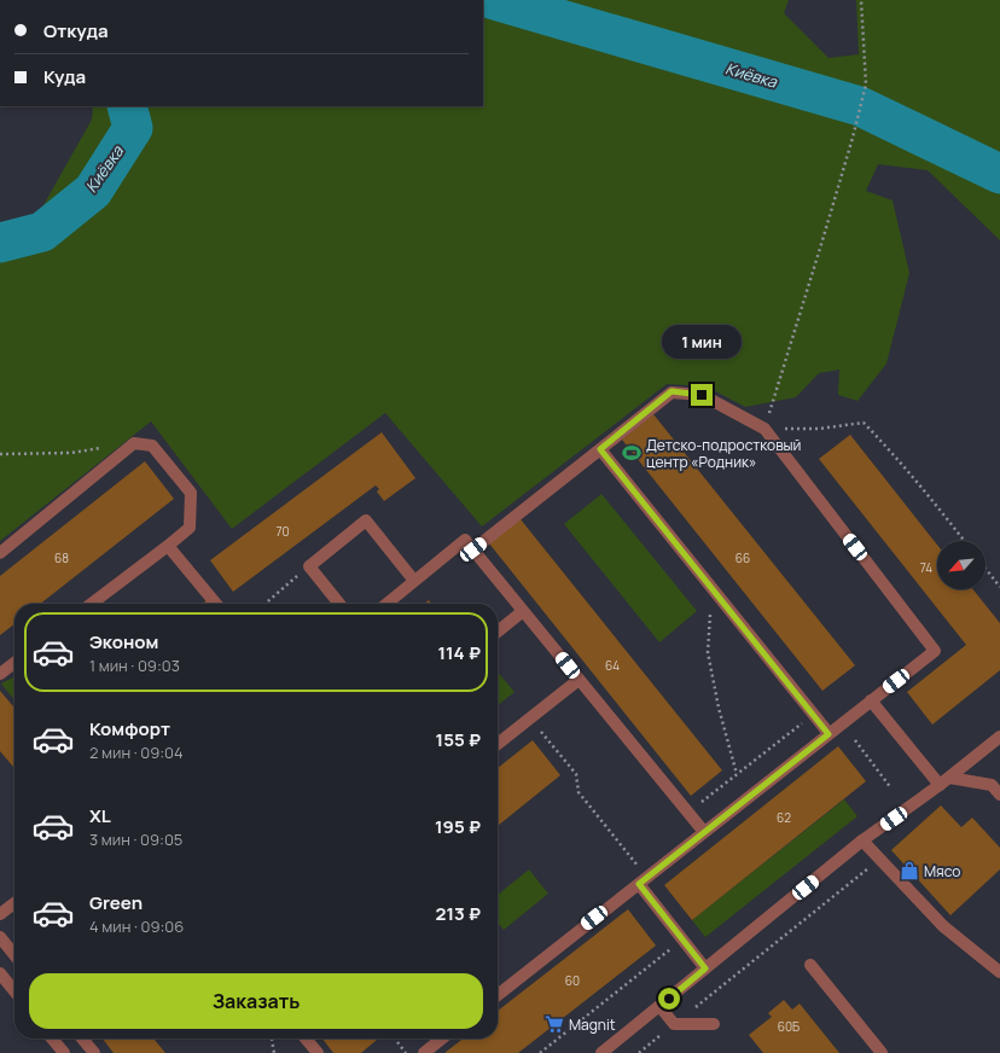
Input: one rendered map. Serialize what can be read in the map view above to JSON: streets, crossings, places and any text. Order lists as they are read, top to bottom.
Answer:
{
  "water": ["Киёвка"],
  "places": {
    "sports": ["Детско-подростковый центр «Родник»"],
    "shop": ["Мясо"],
    "supermarket": ["Magnit"]
  },
  "house_numbers": [
    "70",
    "68",
    "66",
    "74",
    "64",
    "62",
    "60",
    "60Б"
  ],
  "north": "bottom left",
  "page": {
    "banner": ["Откуда", "Куда"],
    "bubble": "1 мин",
    "list": [
      {
        "name": "Эконом",
        "note": "1 мин · 09:03",
        "value": "114 ₽"
      },
      {
        "name": "Комфорт",
        "note": "2 мин · 09:04",
        "value": "155 ₽"
      },
      {
        "name": "XL",
        "note": "3 мин · 09:05",
        "value": "195 ₽"
      },
      {
        "name": "Green",
        "note": "4 мин · 09:06",
        "value": "213 ₽"
      }
    ],
    "buttons": "Заказать"
  }
}
